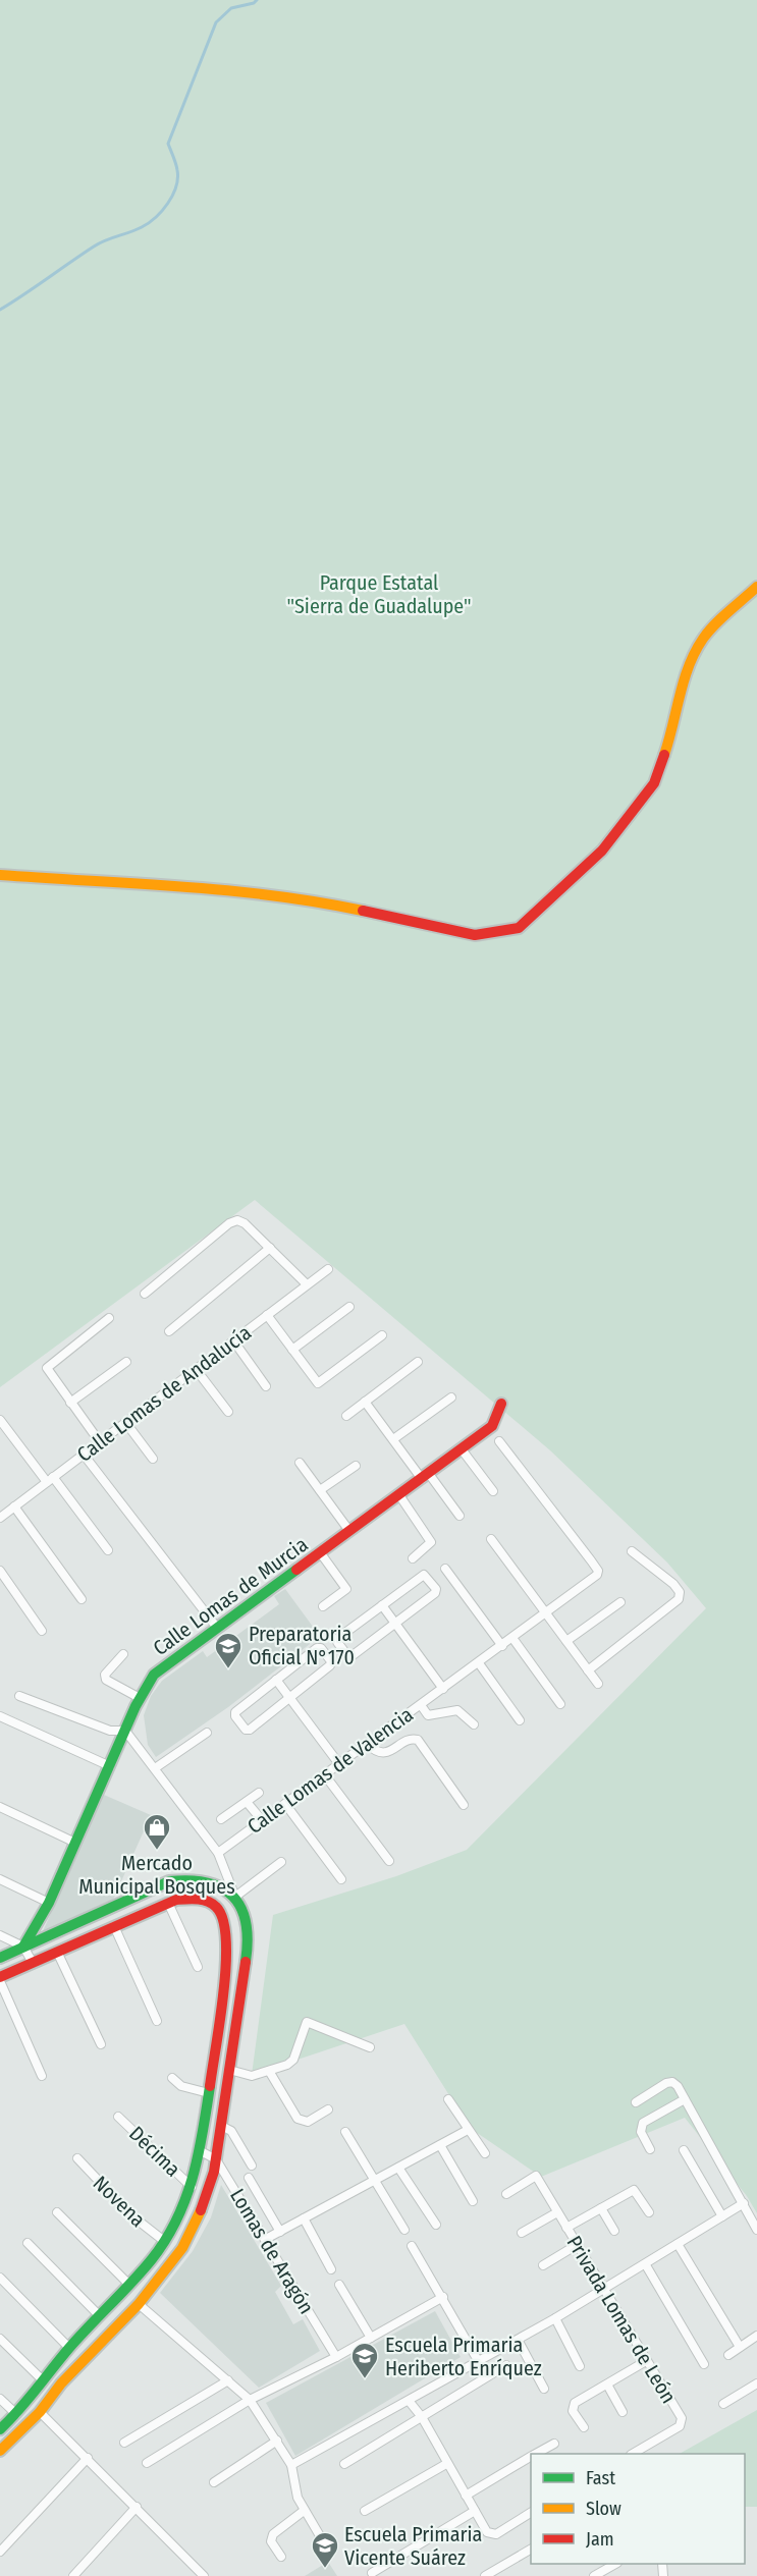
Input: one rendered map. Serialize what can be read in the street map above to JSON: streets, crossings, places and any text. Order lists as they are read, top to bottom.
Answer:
{
  "streets": {
    "street": [
      "Calle Lomas de Andalucía",
      "Calle Lomas de Murcia",
      "Calle Lomas de Valencia",
      "Décima",
      "Novena",
      "Lomas de Aragón",
      "Privada Lomas de León"
    ]
  },
  "parks": ["Parque Estatal \"Sierra de Guadalupe\""],
  "places": {
    "school or university": ["Preparatoria Oficial N°170", "Escuela Primaria Heriberto Enríquez", "Escuela Primaria Vicente Suárez"],
    "shop": ["Mercado Municipal Bosques"]
  },
  "legend": ["Fast", "Slow", "Jam"]
}
